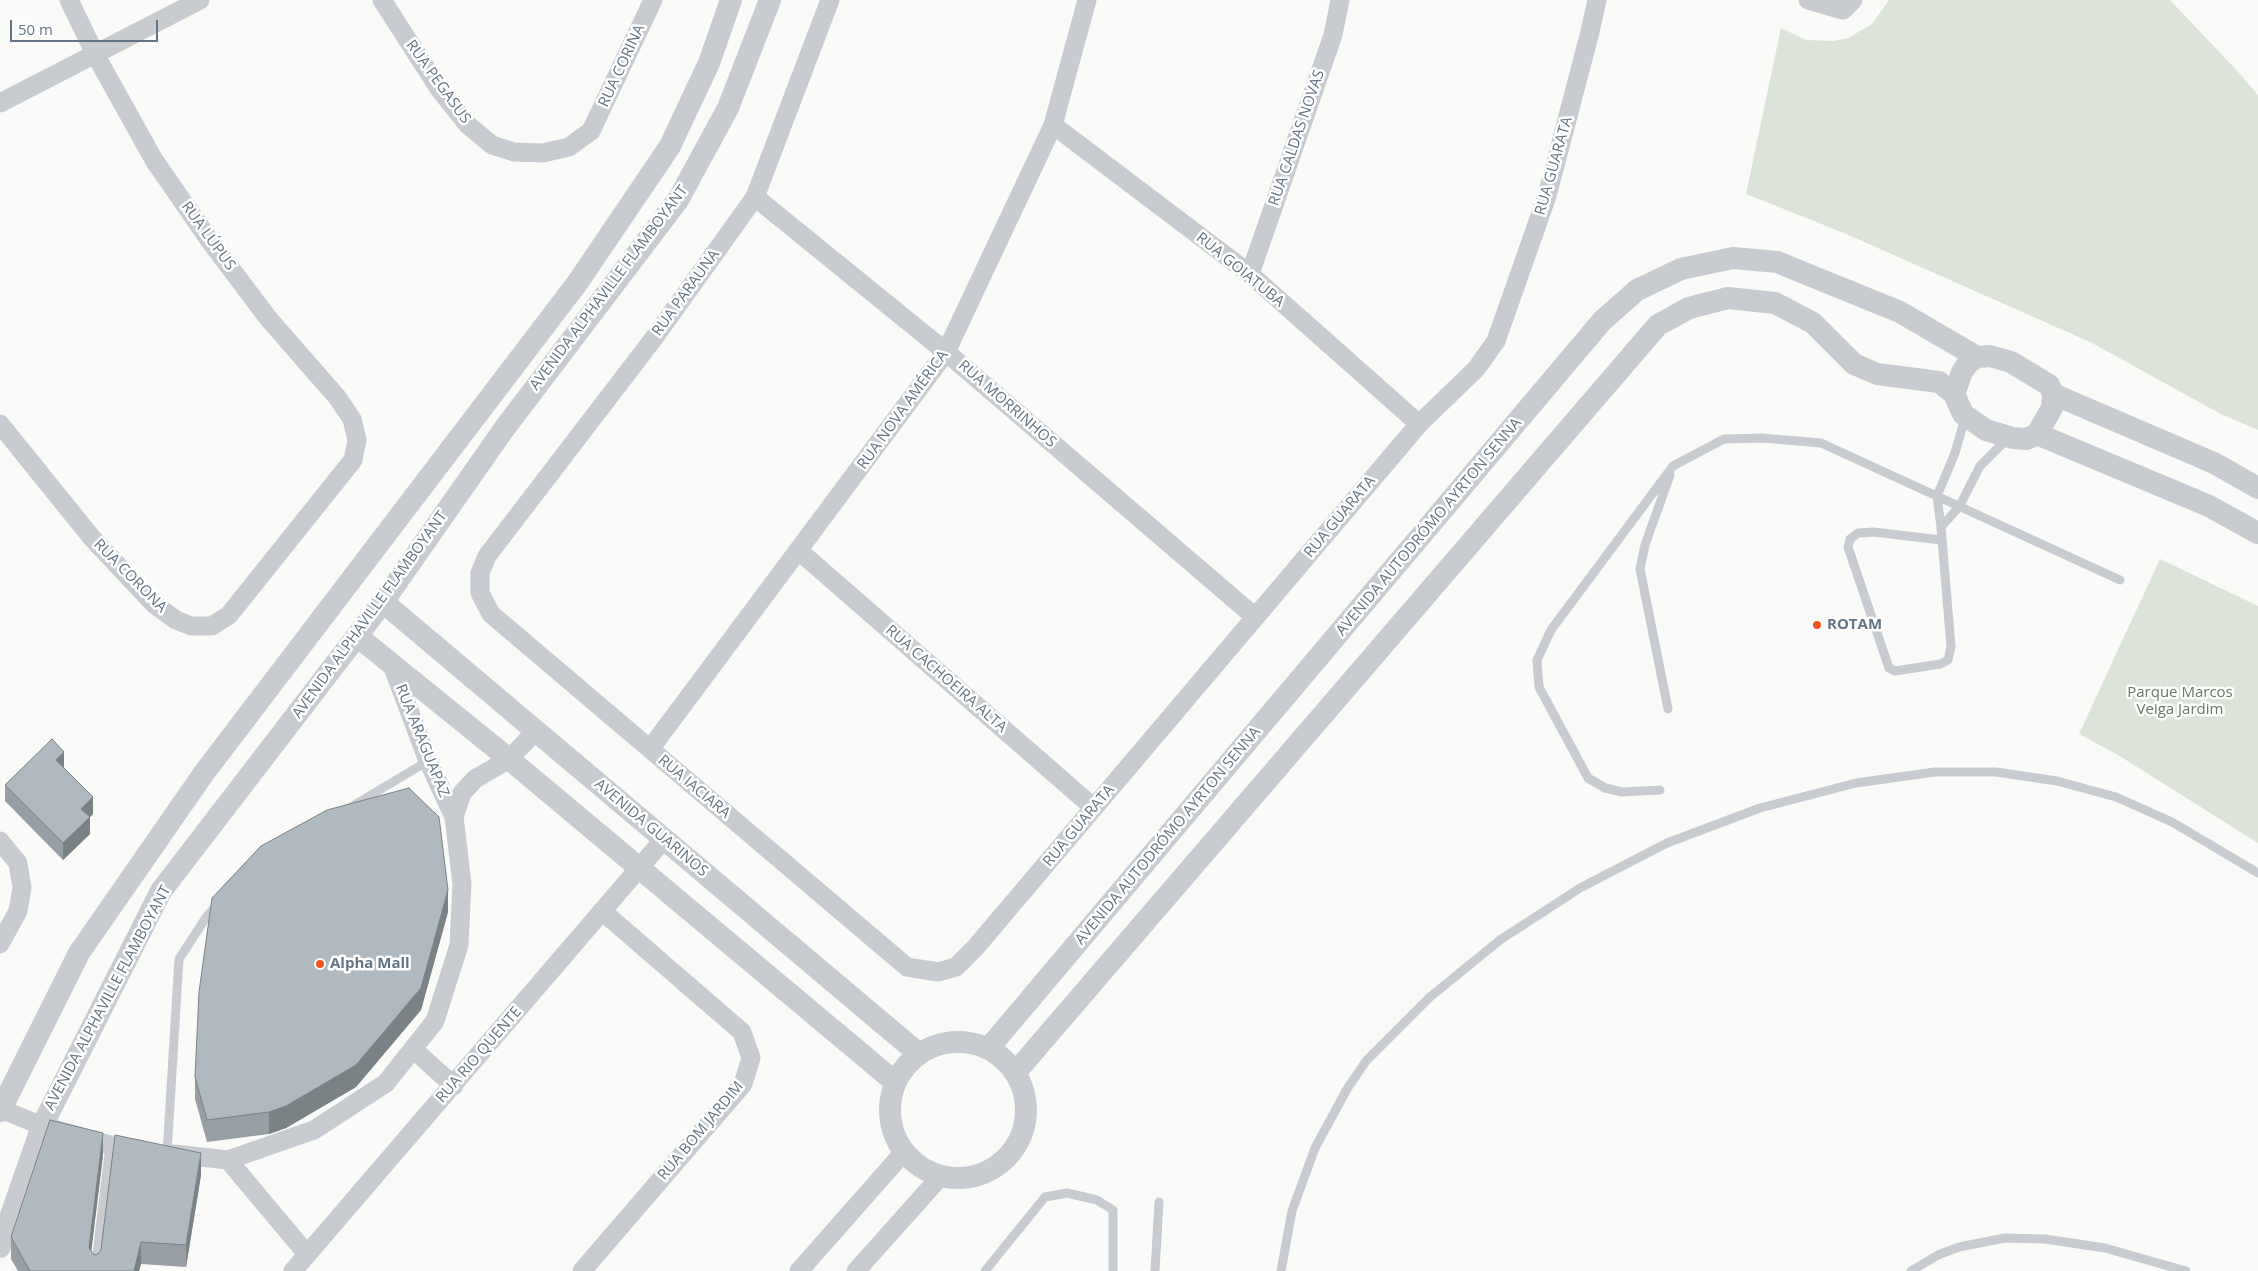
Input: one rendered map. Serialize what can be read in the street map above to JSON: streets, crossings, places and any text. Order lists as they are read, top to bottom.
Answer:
{
  "streets": {
    "street": [
      "RUA CORINA",
      "RUA PEGASUS",
      "RUA CALDAS NOVAS",
      "RUA GUARATA",
      "RUA LÚPUS",
      "RUA GOIATUBA",
      "AVENIDA ALPHAVILLE FLAMBOYANT",
      "RUA PARAUNA",
      "RUA MORRINHOS",
      "RUA NOVA AMÉRICA",
      "AVENIDA AUTODRÓMO AYRTON SENNA",
      "RUA CORONA",
      "RUA CACHOEIRA ALTA",
      "RUA ARAGUAPAZ",
      "RUA IACIARA",
      "AVENIDA GUARINOS",
      "RUA RIO QUENTE",
      "RUA BOM JARDIM"
    ]
  },
  "crossings": [
    ["RUA CORINA", "RUA PEGASUS"],
    ["RUA CALDAS NOVAS", "RUA GOIATUBA"],
    ["RUA GUARATA", "RUA GOIATUBA"],
    ["RUA GUARATA", "RUA MORRINHOS"],
    ["RUA GUARATA", "RUA CACHOEIRA ALTA"],
    ["RUA GUARATA", "RUA IACIARA"],
    ["RUA LÚPUS", "RUA CORONA"],
    ["RUA GOIATUBA", "RUA NOVA AMÉRICA"],
    ["AVENIDA ALPHAVILLE FLAMBOYANT", "RUA ARAGUAPAZ"],
    ["AVENIDA ALPHAVILLE FLAMBOYANT", "AVENIDA GUARINOS"],
    ["RUA PARAUNA", "RUA MORRINHOS"],
    ["RUA PARAUNA", "RUA IACIARA"],
    ["RUA MORRINHOS", "RUA NOVA AMÉRICA"],
    ["RUA NOVA AMÉRICA", "RUA CACHOEIRA ALTA"],
    ["RUA NOVA AMÉRICA", "RUA IACIARA"],
    ["AVENIDA AUTODRÓMO AYRTON SENNA", "AVENIDA GUARINOS"],
    ["RUA ARAGUAPAZ", "AVENIDA GUARINOS"],
    ["AVENIDA GUARINOS", "RUA RIO QUENTE"],
    ["RUA RIO QUENTE", "RUA BOM JARDIM"]
  ],
  "parks": ["Parque Marcos Veiga Jardim"],
  "places": ["ROTAM", "Alpha Mall"],
  "scale_bar": "50 m"
}
